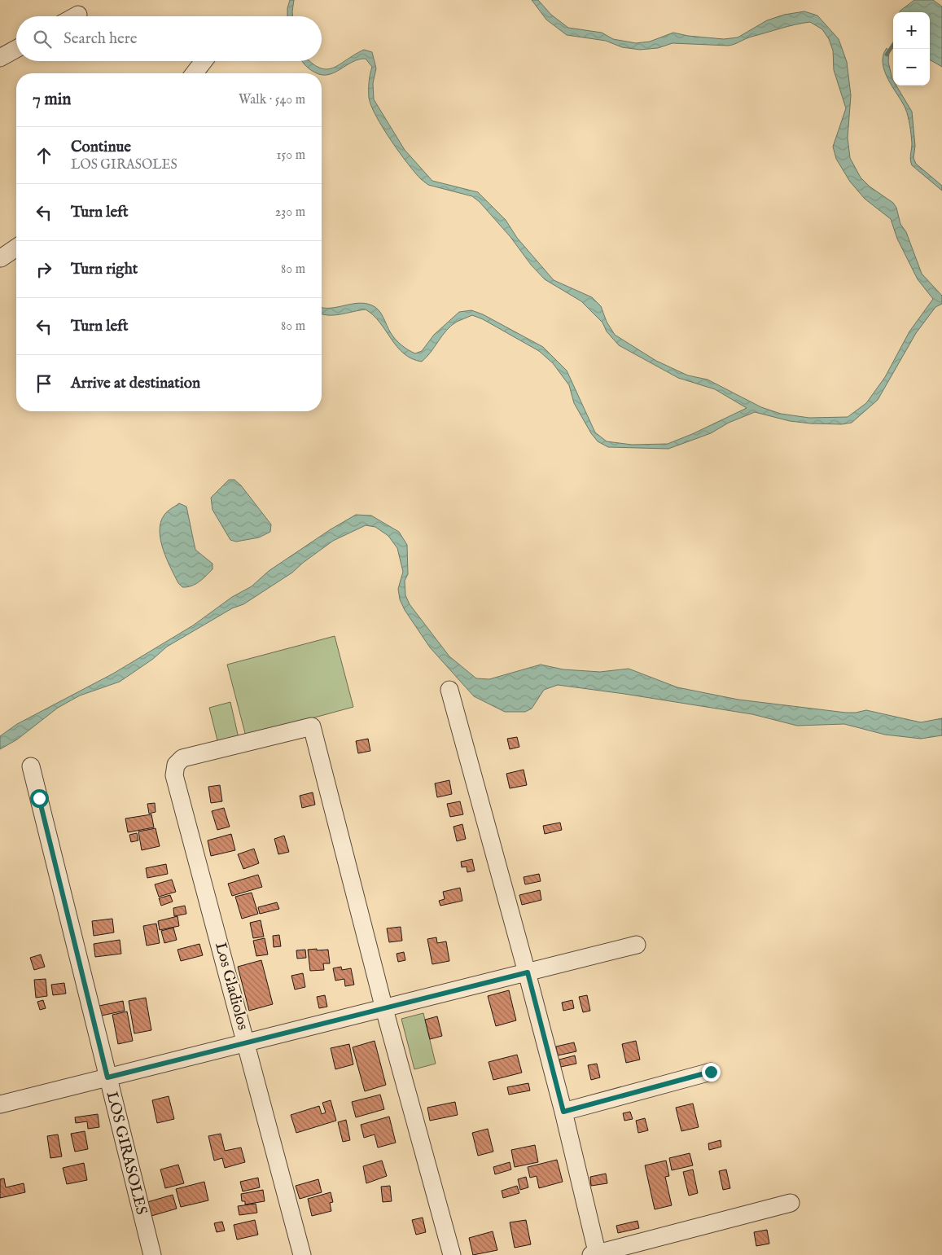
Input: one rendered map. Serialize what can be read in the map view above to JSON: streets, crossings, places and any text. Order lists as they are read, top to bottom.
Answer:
{
  "streets": {
    "street": ["Los Gladiolos", "LOS GIRASOLES"]
  },
  "page": {
    "map_buttons": ["+", "−"],
    "search": "Search here",
    "heading": ["7 min", "Walk · 540 m"],
    "list": [
      ["Continue", "LOS GIRASOLES", "150 m"],
      ["Turn left", "230 m"],
      ["Turn right", "80 m"],
      ["Turn left", "80 m"],
      "Arrive at destination"
    ]
  }
}
